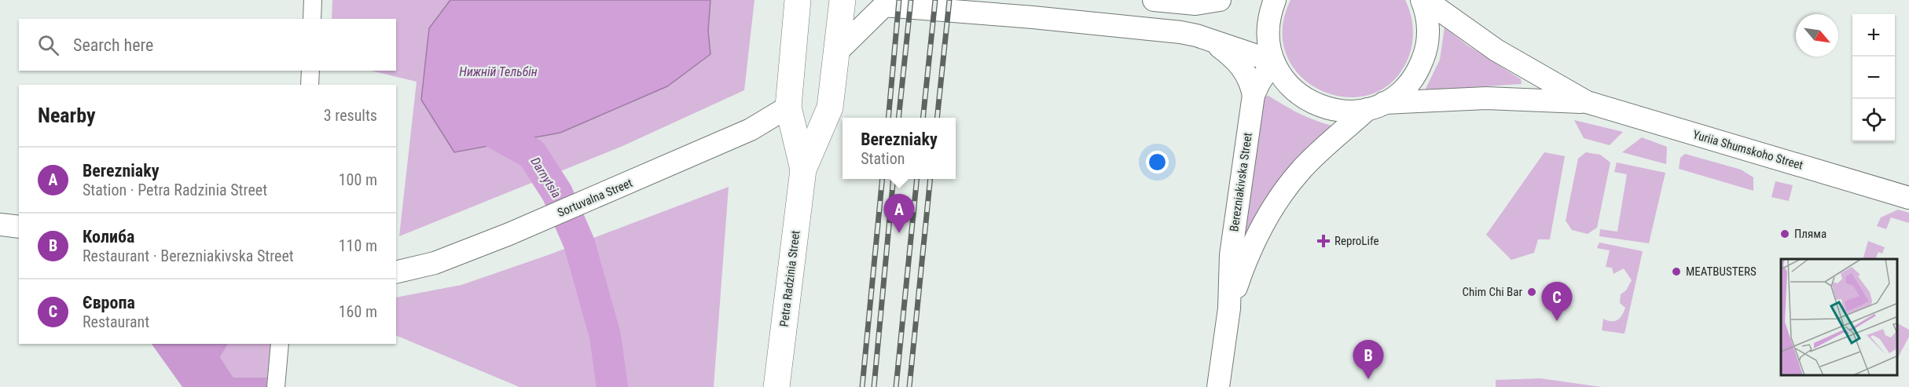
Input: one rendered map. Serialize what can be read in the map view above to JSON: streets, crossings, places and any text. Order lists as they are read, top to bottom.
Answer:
{
  "streets": {
    "main road": ["Petra Radzinia Street"],
    "street": ["Yuriia Shumskoho Street", "Berezniakivska Street", "Sortuvalna Street"]
  },
  "crossings": [
    ["Yuriia Shumskoho Street", "Berezniakivska Street"],
    ["Sortuvalna Street", "Petra Radzinia Street"]
  ],
  "water": ["Нижній Тельбін", "Darnytsia"],
  "places": {
    "other": ["Пляма", "MEATBUSTERS", "Chim Chi Bar"],
    "health": ["ReproLife"]
  },
  "north": "bottom right",
  "page": {
    "map_buttons": ["+", "−"],
    "search": "Search here",
    "heading": ["Nearby", "3 results"],
    "popup": ["Berezniaky", "Station"],
    "list": [
      {
        "mark": "A",
        "name": "Berezniaky",
        "note": "Station · Petra Radzinia Street",
        "value": "100 m"
      },
      {
        "mark": "B",
        "name": "Колиба",
        "note": "Restaurant · Berezniakivska Street",
        "value": "110 m"
      },
      {
        "mark": "C",
        "name": "Європа",
        "note": "Restaurant",
        "value": "160 m"
      }
    ],
    "pins": ["A", "C", "B"]
  }
}
